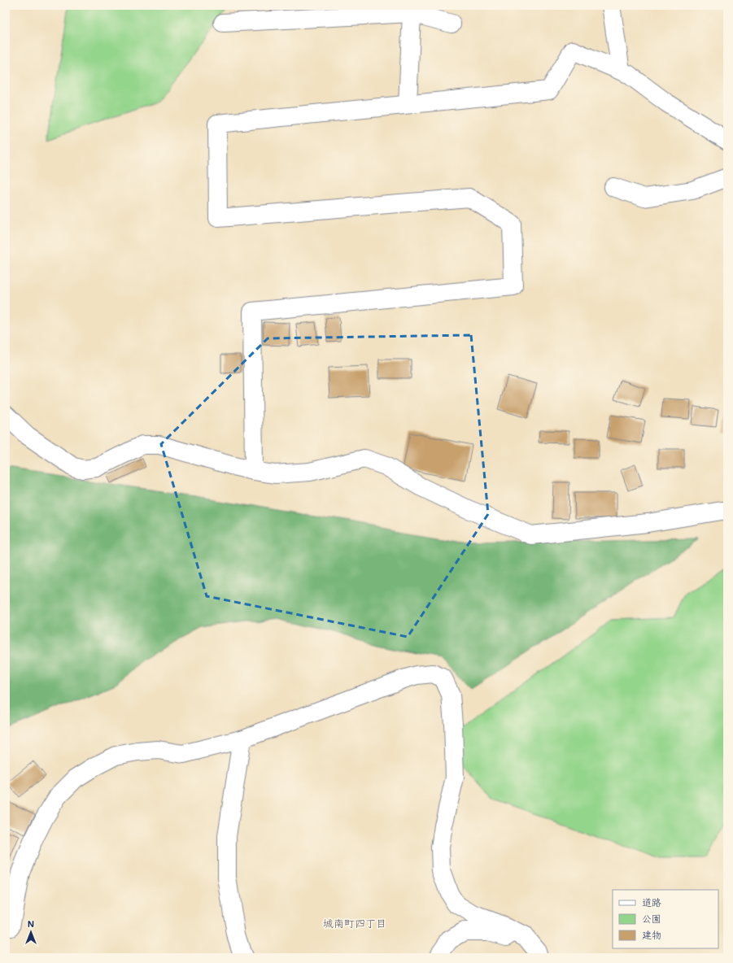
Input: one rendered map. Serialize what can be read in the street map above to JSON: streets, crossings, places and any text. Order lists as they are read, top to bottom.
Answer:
{
  "districts": ["城南町四丁目"],
  "legend": ["道路", "公園", "建物"],
  "north": "top"
}
